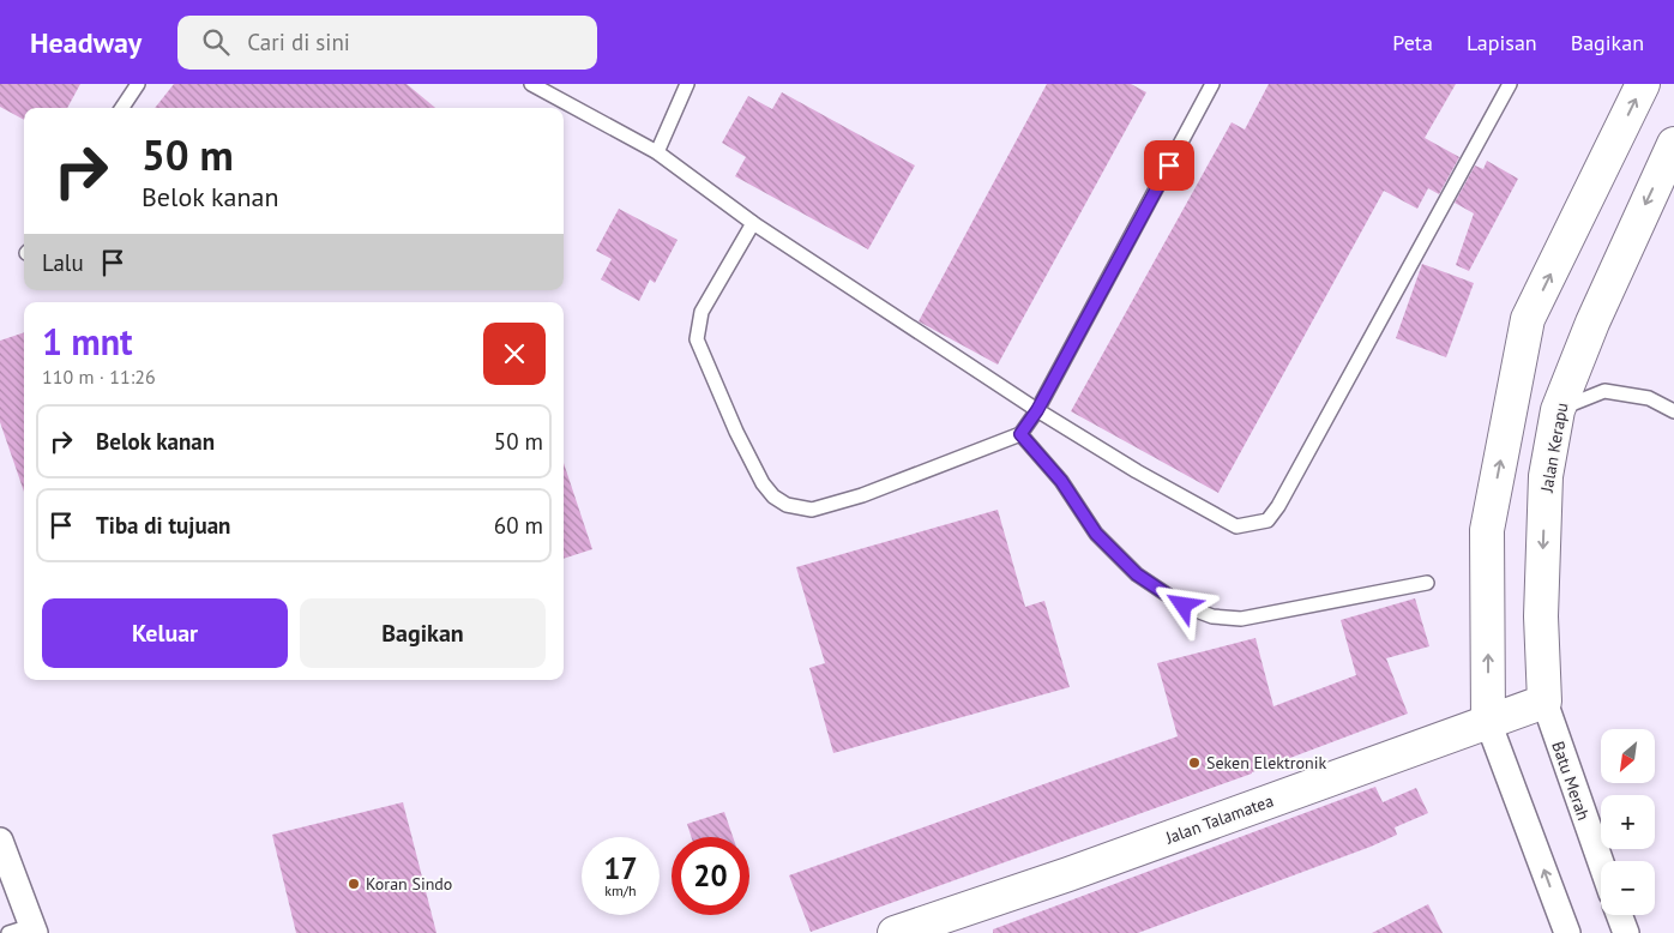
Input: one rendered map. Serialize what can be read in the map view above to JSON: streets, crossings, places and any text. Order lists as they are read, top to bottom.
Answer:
{
  "streets": {
    "street": ["Jalan Kerapu", "Batu Merah", "Jalan Talamatea"]
  },
  "crossings": [
    ["Jalan Kerapu", "Batu Merah"],
    ["Jalan Kerapu", "Jalan Talamatea"],
    ["Batu Merah", "Jalan Talamatea"]
  ],
  "places": ["Seken Elektronik", "Koran Sindo"],
  "north": "bottom left",
  "page": {
    "header": "Headway",
    "search": "Cari di sini",
    "nav": ["Peta", "Lapisan", "Bagikan"],
    "turn": ["50 m", "Belok kanan"],
    "then": "Lalu",
    "heading": ["1 mnt", "110 m · 11:26"],
    "list": [
      {
        "name": "Belok kanan",
        "value": "50 m"
      },
      {
        "name": "Tiba di tujuan",
        "value": "60 m"
      }
    ],
    "buttons": ["Keluar", "Bagikan"],
    "map_buttons": ["+", "−"],
    "speed": "17 km/h",
    "limit": "20"
  }
}
